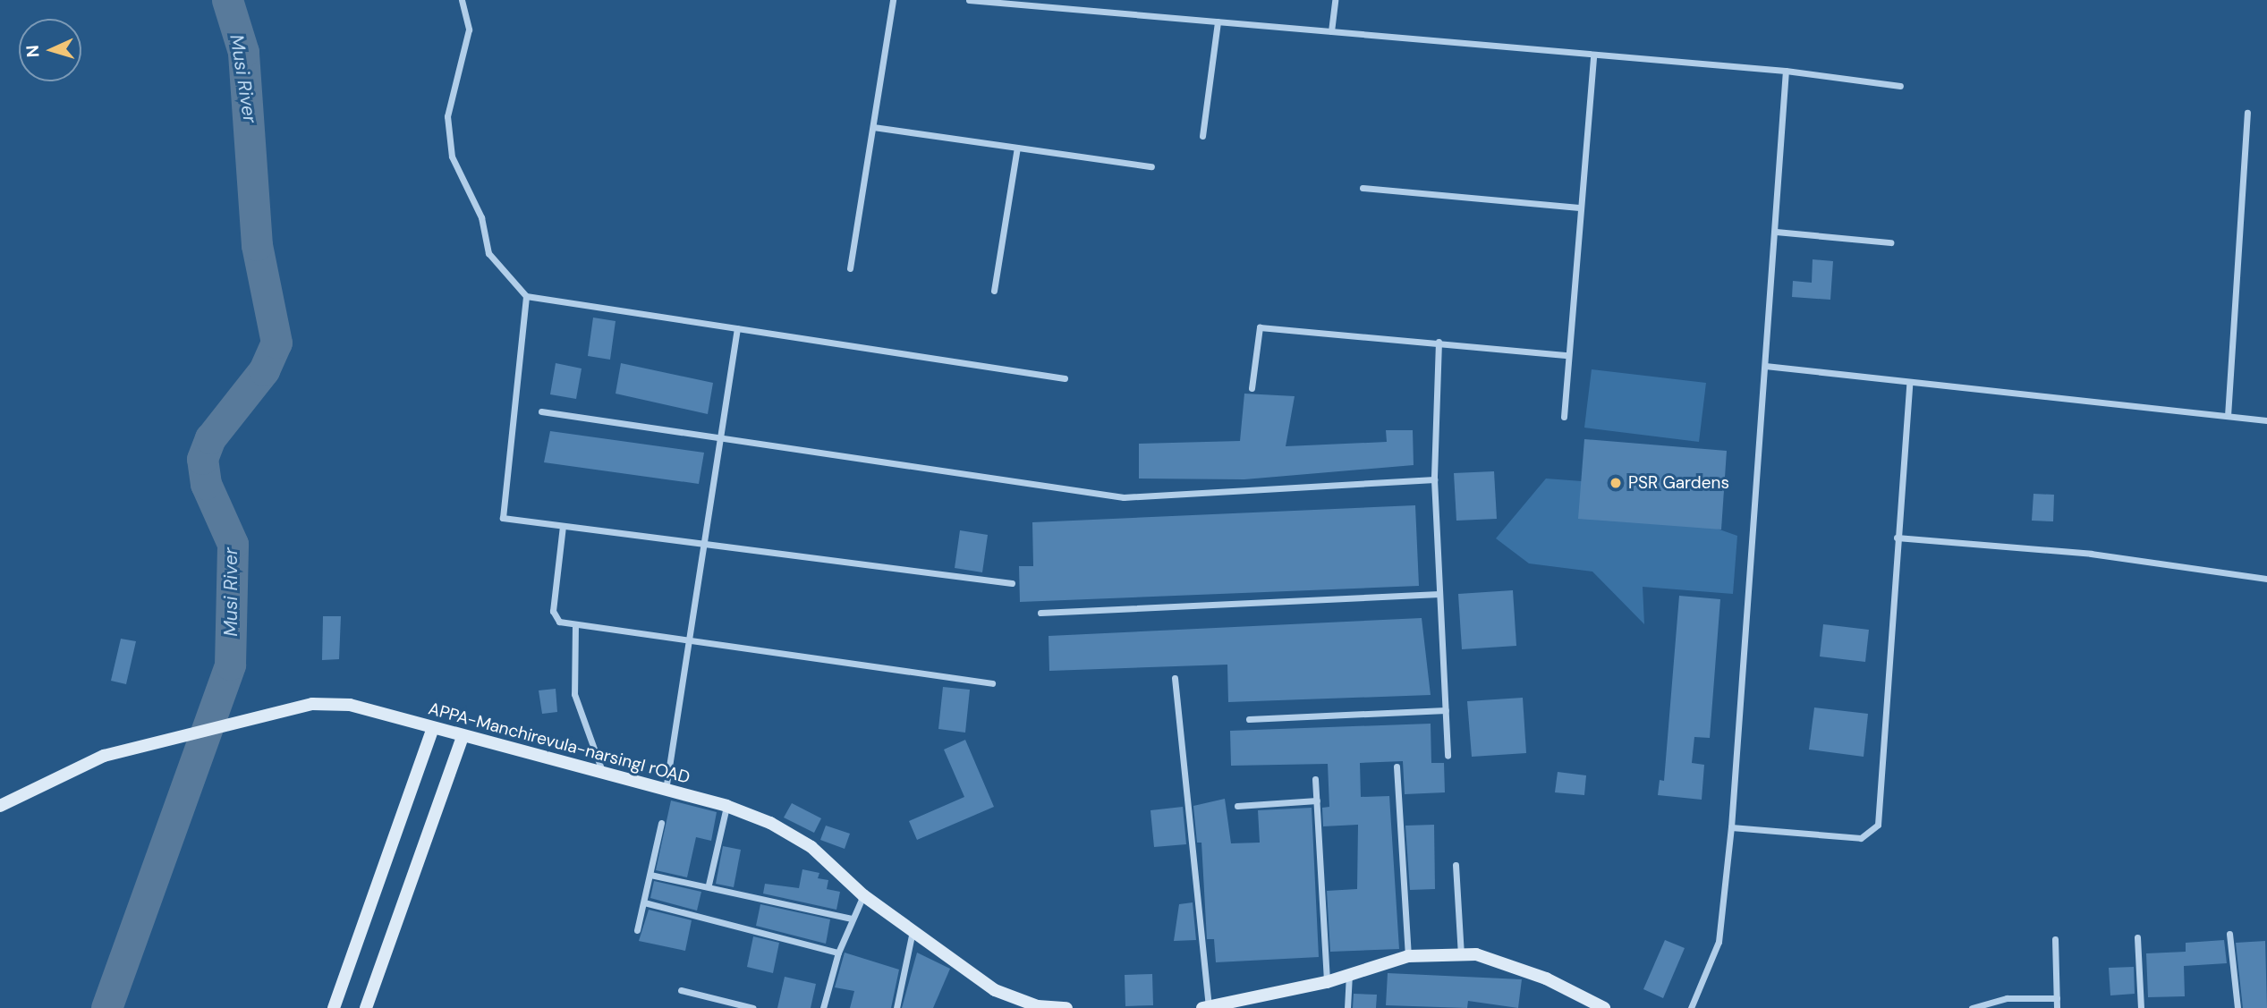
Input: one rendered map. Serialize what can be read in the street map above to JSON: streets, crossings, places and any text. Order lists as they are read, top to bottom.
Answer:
{
  "streets": {
    "street": ["APPA-Manchirevula-narsingI rOAD"]
  },
  "water": ["Musi River"],
  "places": ["PSR Gardens"],
  "north": "left"
}
